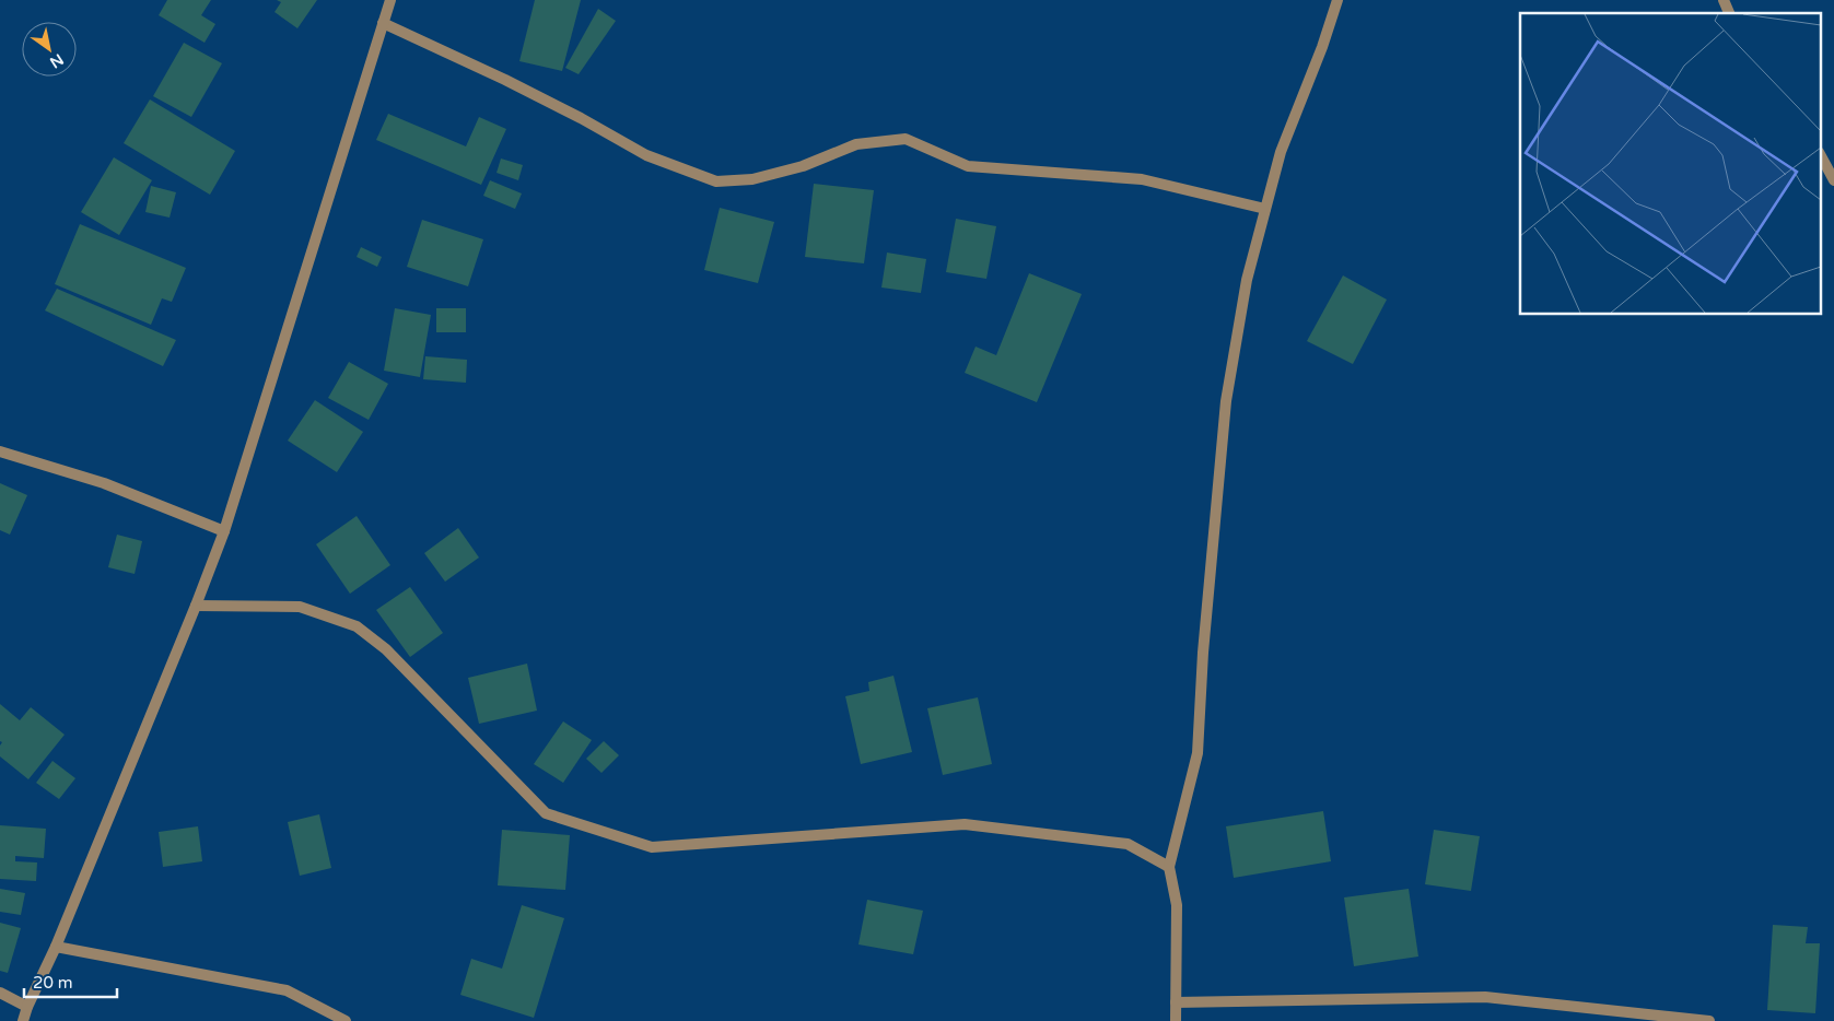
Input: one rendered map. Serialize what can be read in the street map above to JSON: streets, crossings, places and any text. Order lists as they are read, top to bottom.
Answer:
{
  "scale_bar": "20 m",
  "north": "bottom right"
}
